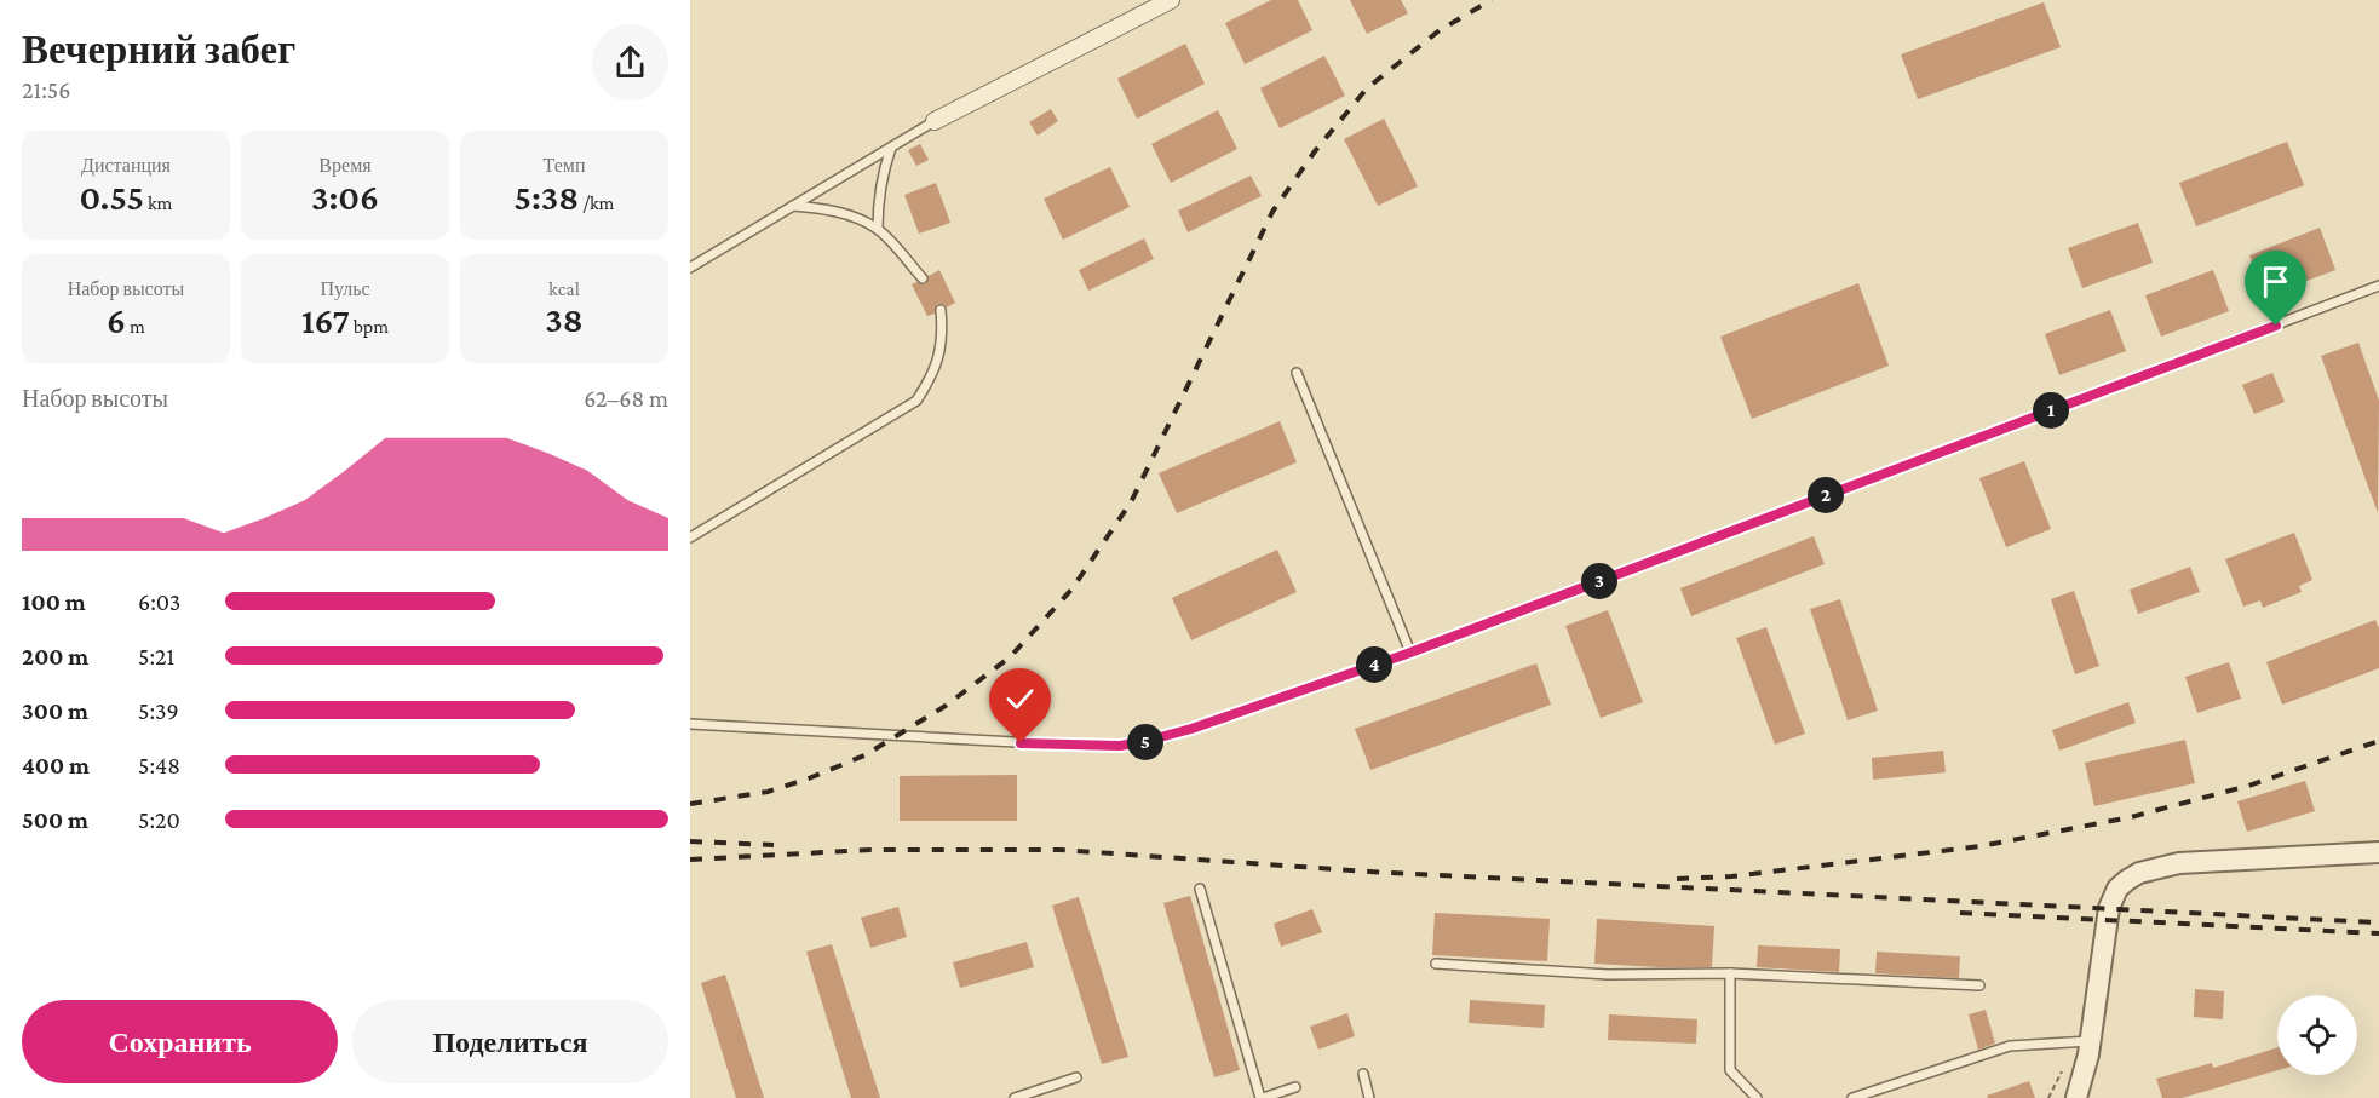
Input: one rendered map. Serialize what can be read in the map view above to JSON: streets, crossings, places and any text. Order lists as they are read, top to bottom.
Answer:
{
  "page": {
    "heading": ["Вечерний забег", "21:56"],
    "stats": [
      ["Дистанция", "0.55 km"],
      ["Время", "3:06"],
      ["Темп", "5:38 /km"],
      ["Набор высоты", "6 m"],
      ["Пульс", "167 bpm"],
      ["kcal", "38"]
    ],
    "chart": ["Набор высоты", "62–68 m"],
    "pins": [
      "1",
      "2",
      "3",
      "4",
      "5"
    ],
    "list": [
      {
        "name": "100 m",
        "note": "6:03"
      },
      {
        "name": "200 m",
        "note": "5:21"
      },
      {
        "name": "300 m",
        "note": "5:39"
      },
      {
        "name": "400 m",
        "note": "5:48"
      },
      {
        "name": "500 m",
        "note": "5:20"
      }
    ],
    "buttons": ["Сохранить", "Поделиться"]
  }
}
